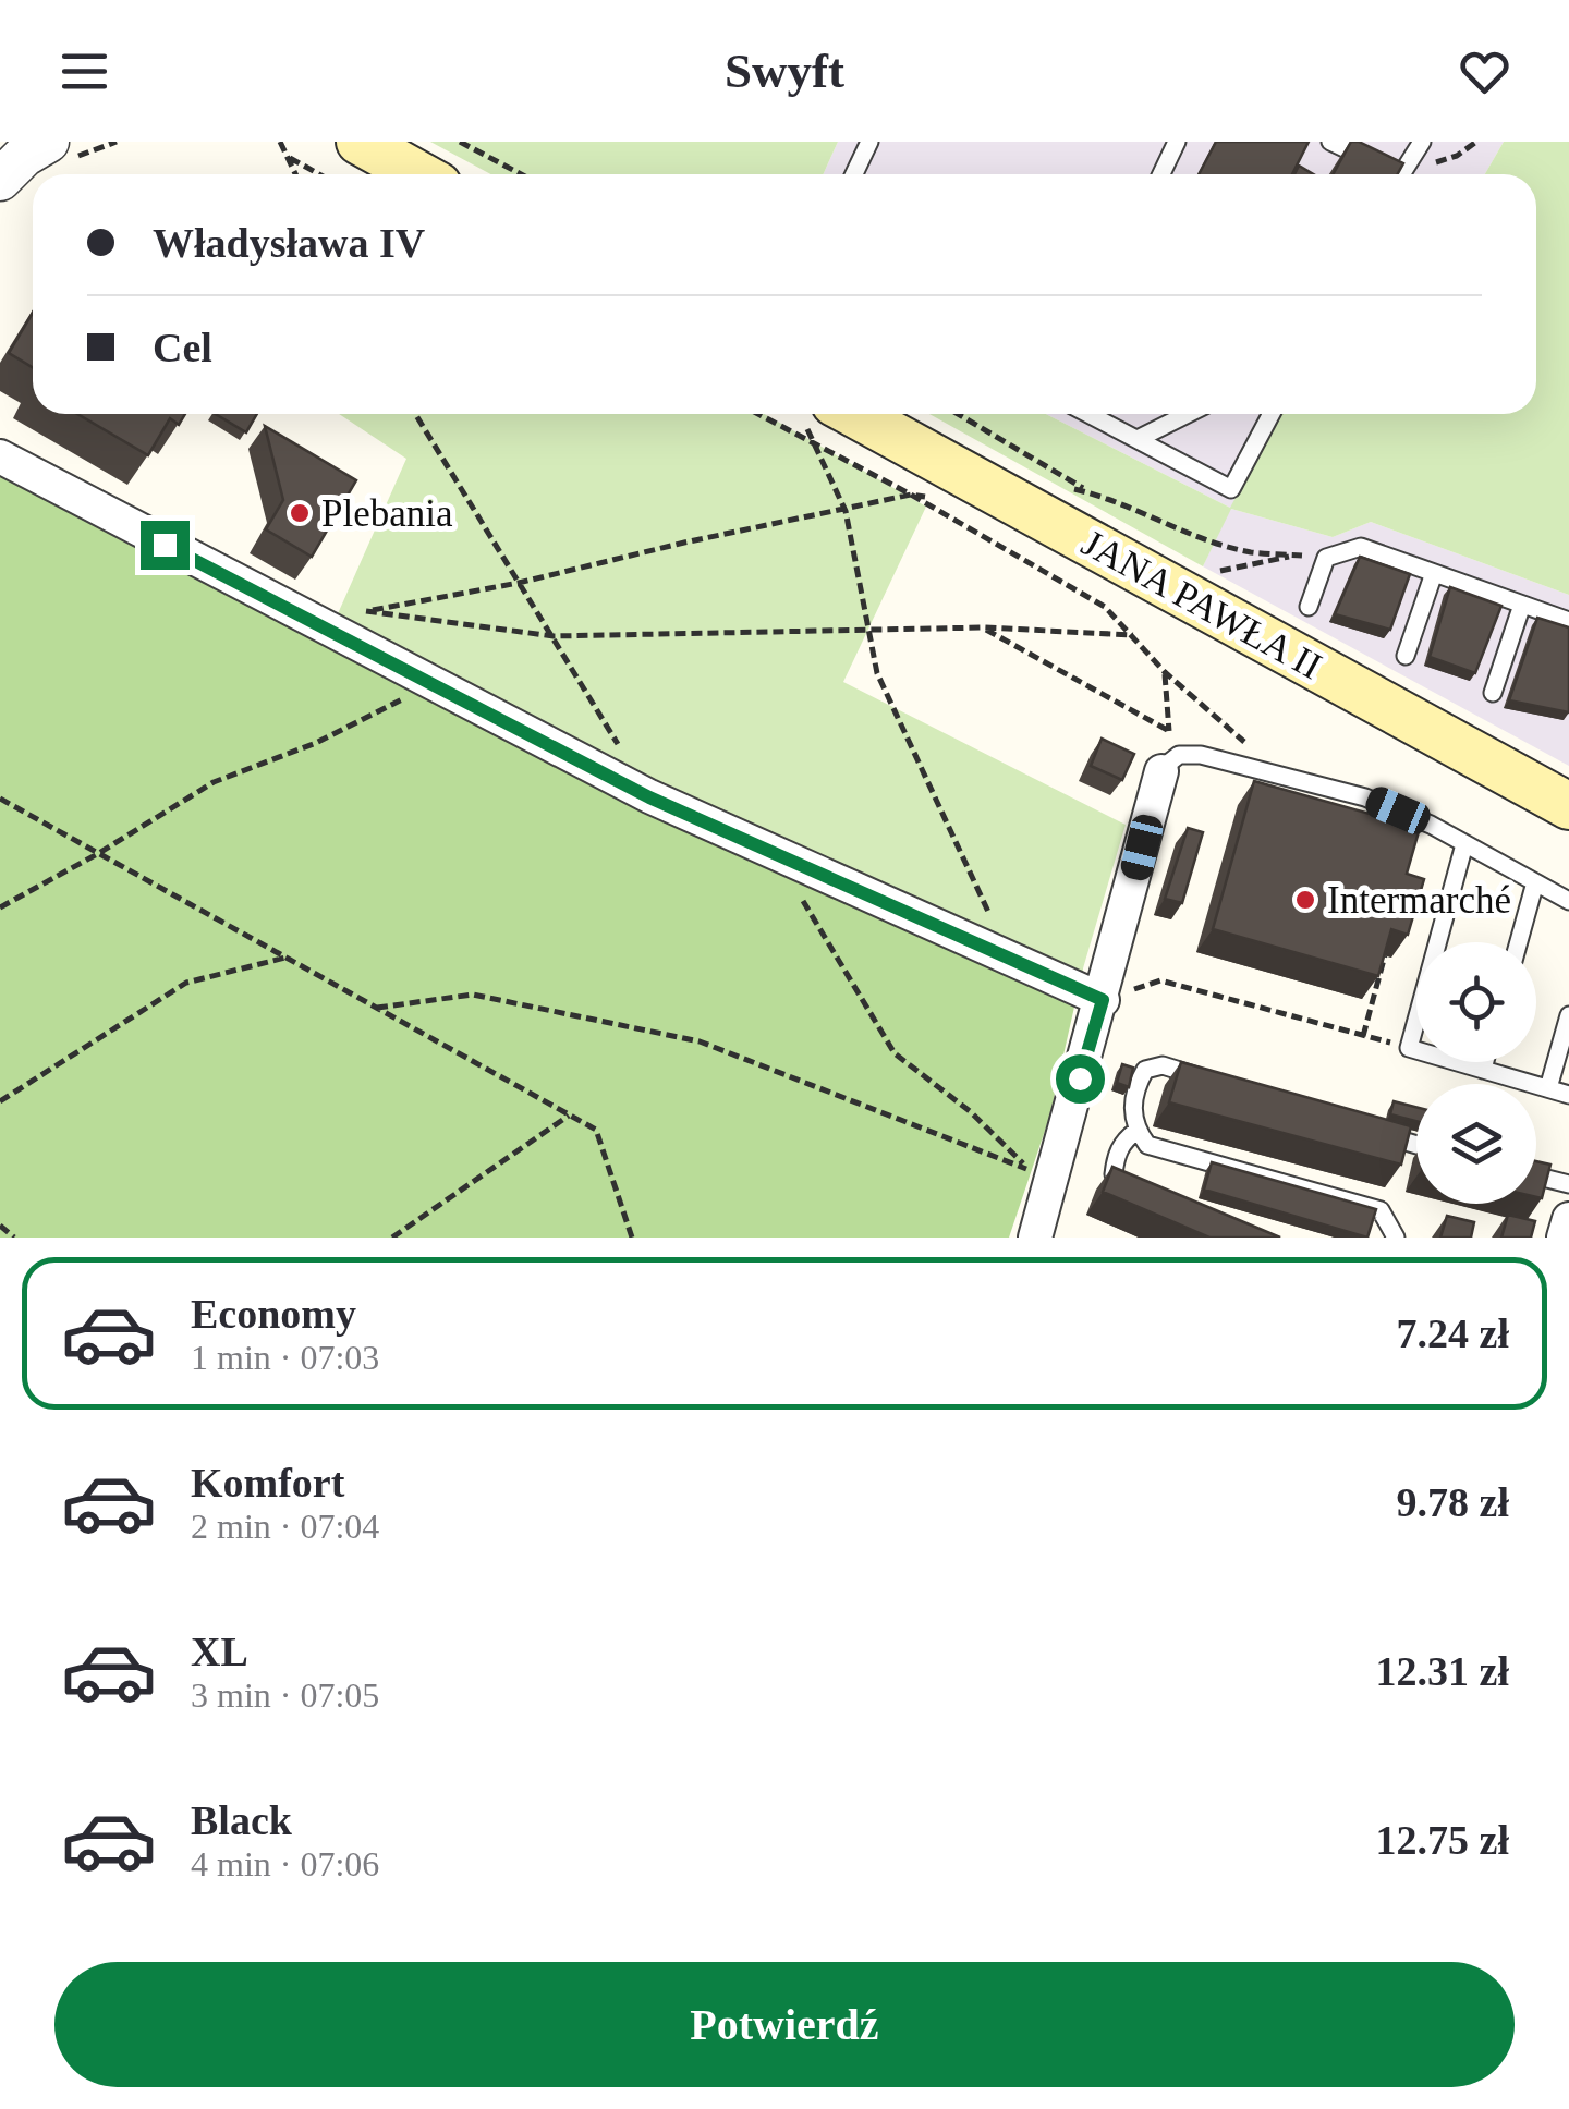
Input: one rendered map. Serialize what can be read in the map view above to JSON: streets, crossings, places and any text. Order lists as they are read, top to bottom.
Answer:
{
  "streets": {
    "main road": ["JANA PAWŁA II"]
  },
  "places": ["Plebania", "Intermarché"],
  "page": {
    "header": "Swyft",
    "banner": ["Władysława IV", "Cel"],
    "list": [
      {
        "name": "Economy",
        "note": "1 min · 07:03",
        "value": "7.24 zł"
      },
      {
        "name": "Komfort",
        "note": "2 min · 07:04",
        "value": "9.78 zł"
      },
      {
        "name": "XL",
        "note": "3 min · 07:05",
        "value": "12.31 zł"
      },
      {
        "name": "Black",
        "note": "4 min · 07:06",
        "value": "12.75 zł"
      }
    ],
    "buttons": "Potwierdź"
  }
}
